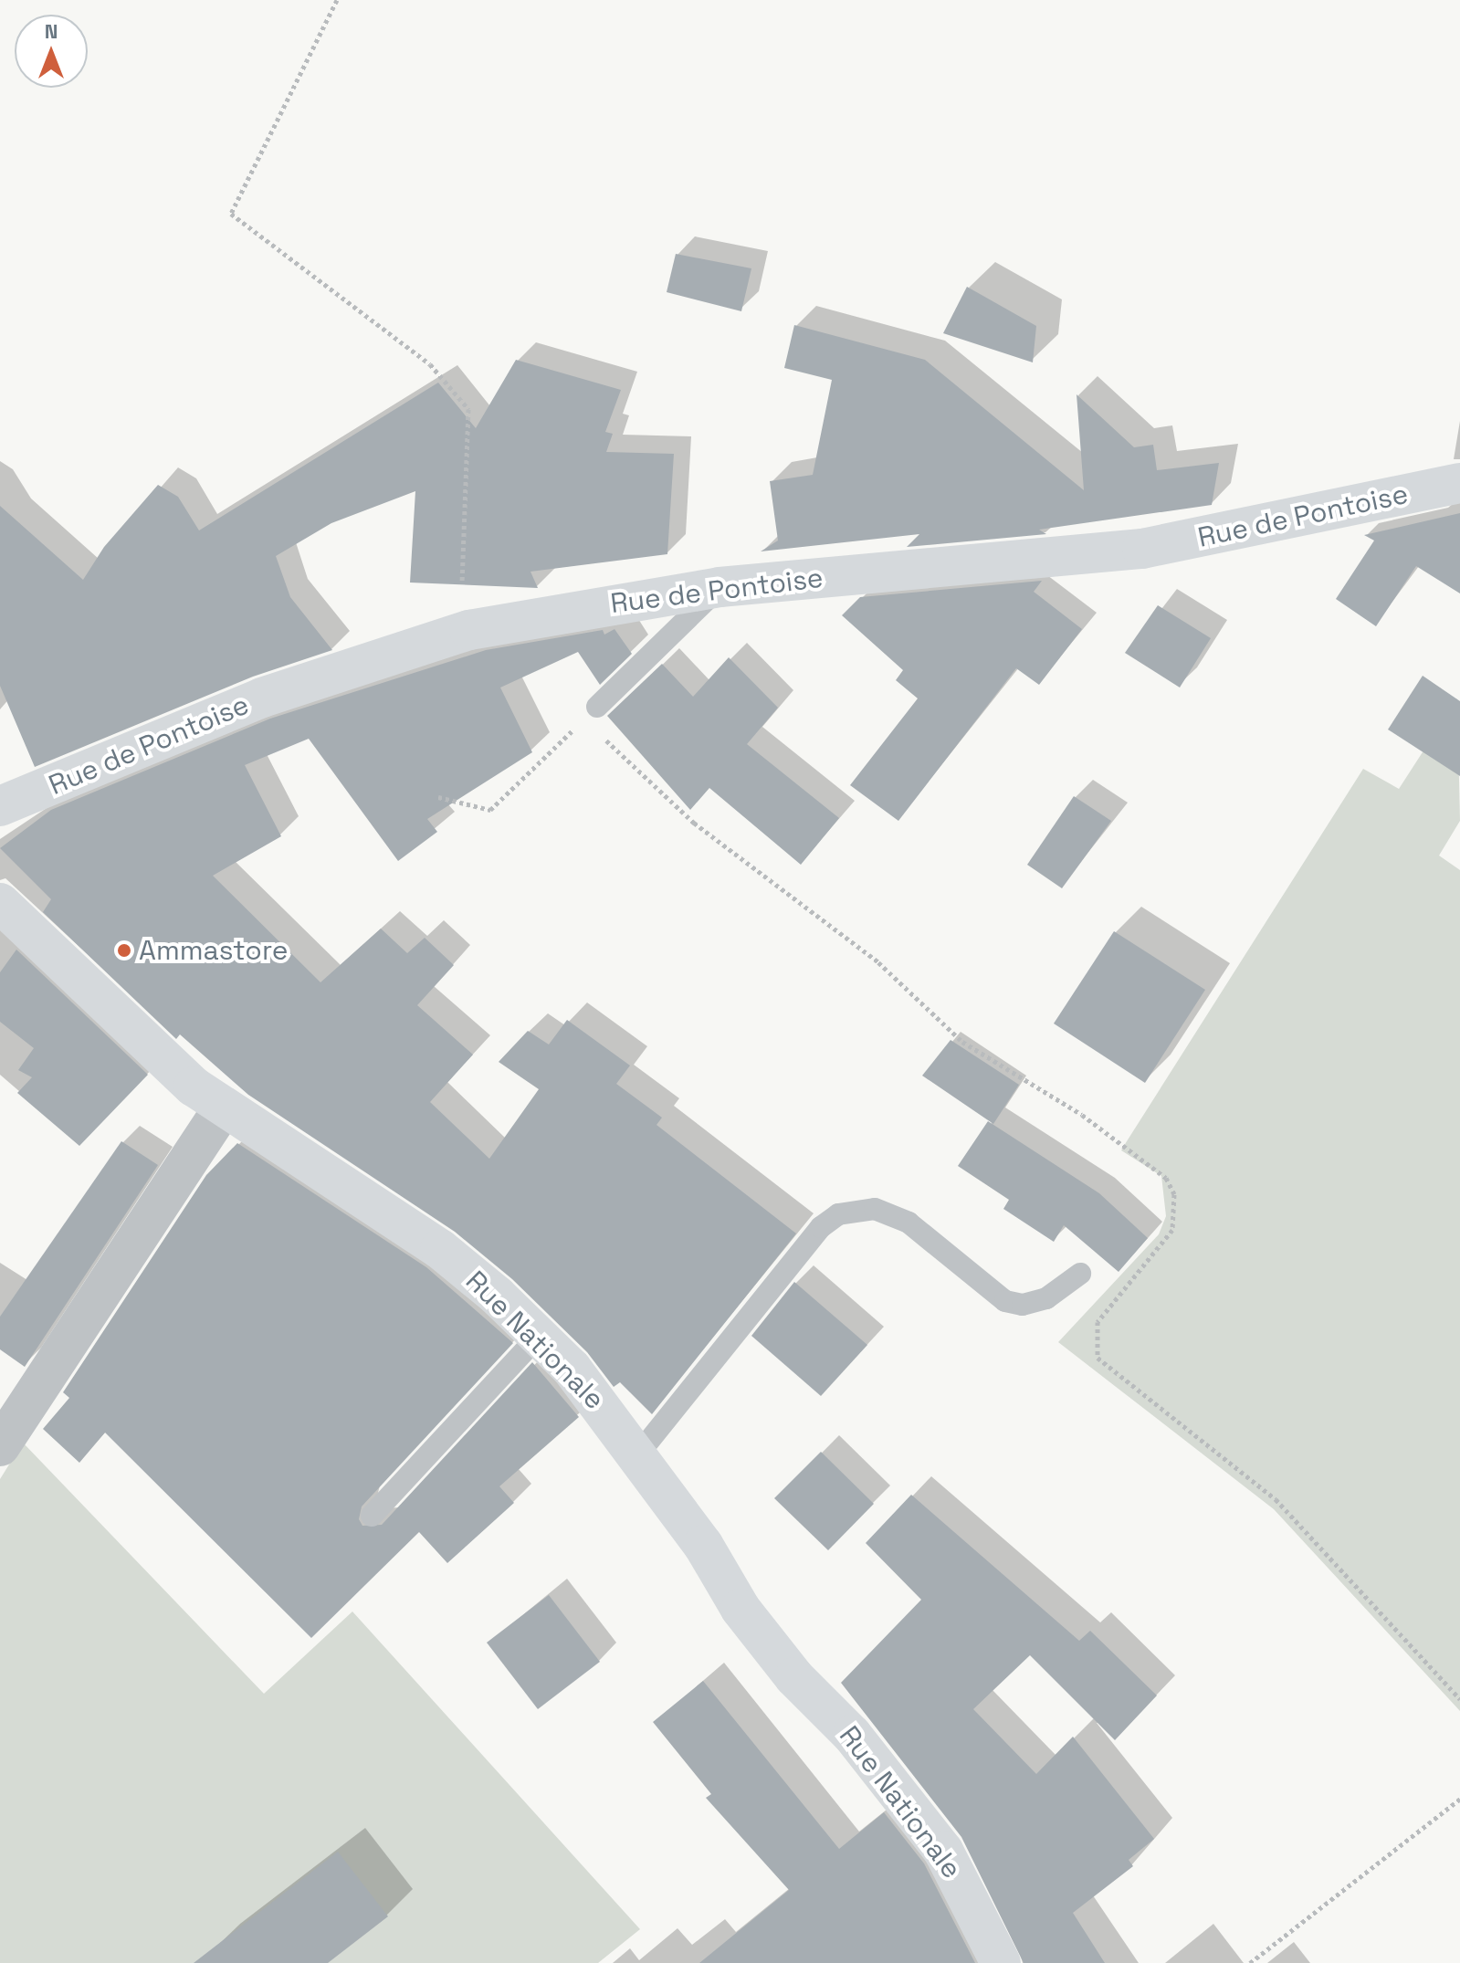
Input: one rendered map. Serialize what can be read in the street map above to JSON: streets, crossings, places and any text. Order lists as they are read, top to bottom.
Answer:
{
  "streets": {
    "street": ["Rue de Pontoise", "Rue Nationale"]
  },
  "places": ["Ammastore"],
  "north": "top"
}
